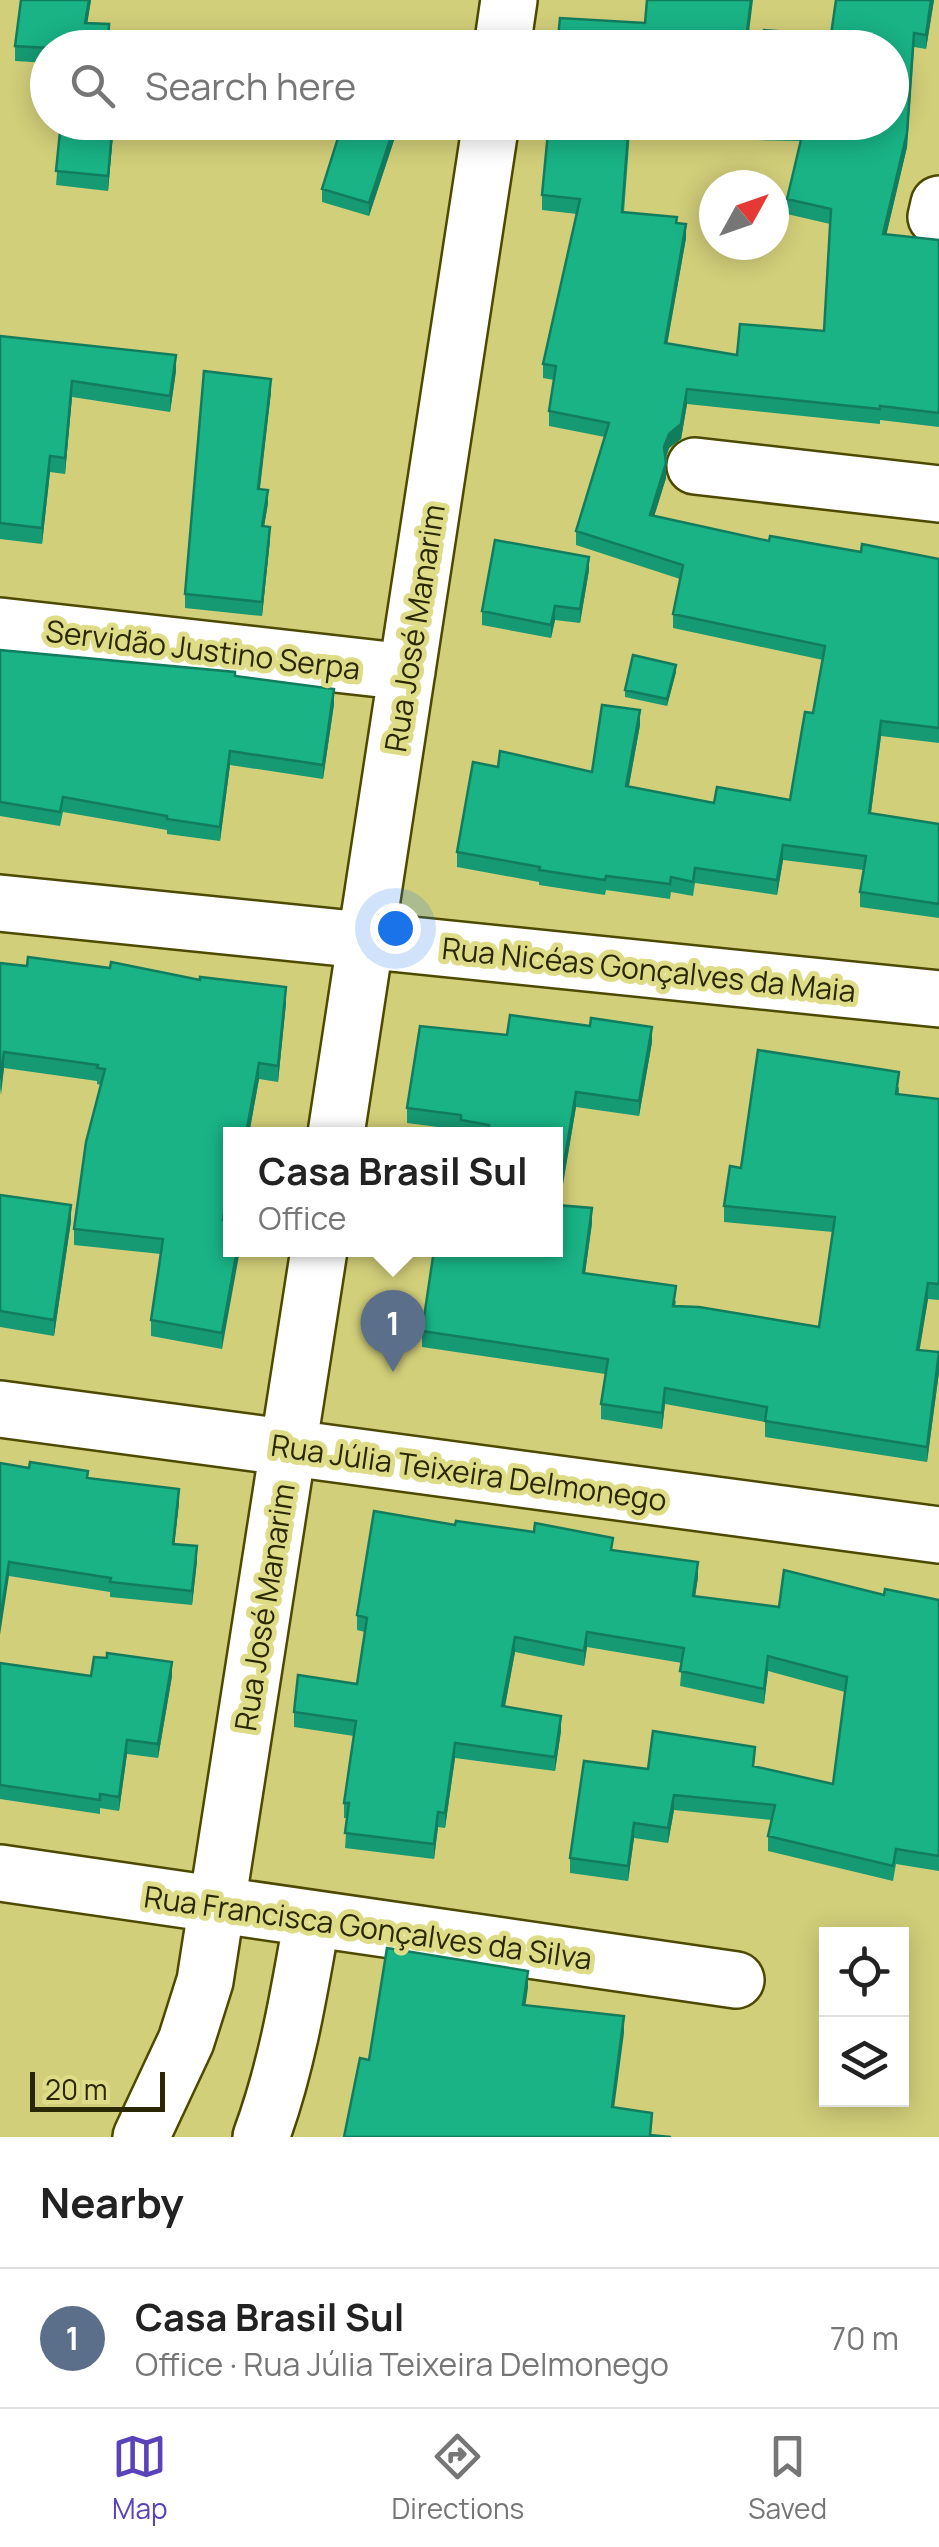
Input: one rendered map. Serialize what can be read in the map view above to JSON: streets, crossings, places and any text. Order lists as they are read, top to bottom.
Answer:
{
  "streets": {
    "street": [
      "Rua José Manarim",
      "Servidão Justino Serpa",
      "Rua Nicéas Gonçalves da Maia",
      "Rua Júlia Teixeira Delmonego",
      "Rua Francisca Gonçalves da Silva"
    ]
  },
  "crossings": [
    ["Rua José Manarim", "Servidão Justino Serpa"],
    ["Rua José Manarim", "Rua Nicéas Gonçalves da Maia"],
    ["Rua José Manarim", "Rua Júlia Teixeira Delmonego"],
    ["Rua José Manarim", "Rua Francisca Gonçalves da Silva"]
  ],
  "scale_bar": "20 m",
  "north": "top right",
  "page": {
    "search": "Search here",
    "popup": ["Casa Brasil Sul", "Office"],
    "pins": "1",
    "scale": "20 m",
    "heading": "Nearby",
    "list": [
      {
        "mark": "1",
        "name": "Casa Brasil Sul",
        "note": "Office · Rua Júlia Teixeira Delmonego",
        "value": "70 m"
      }
    ],
    "nav": ["Map", "Directions", "Saved"]
  }
}
